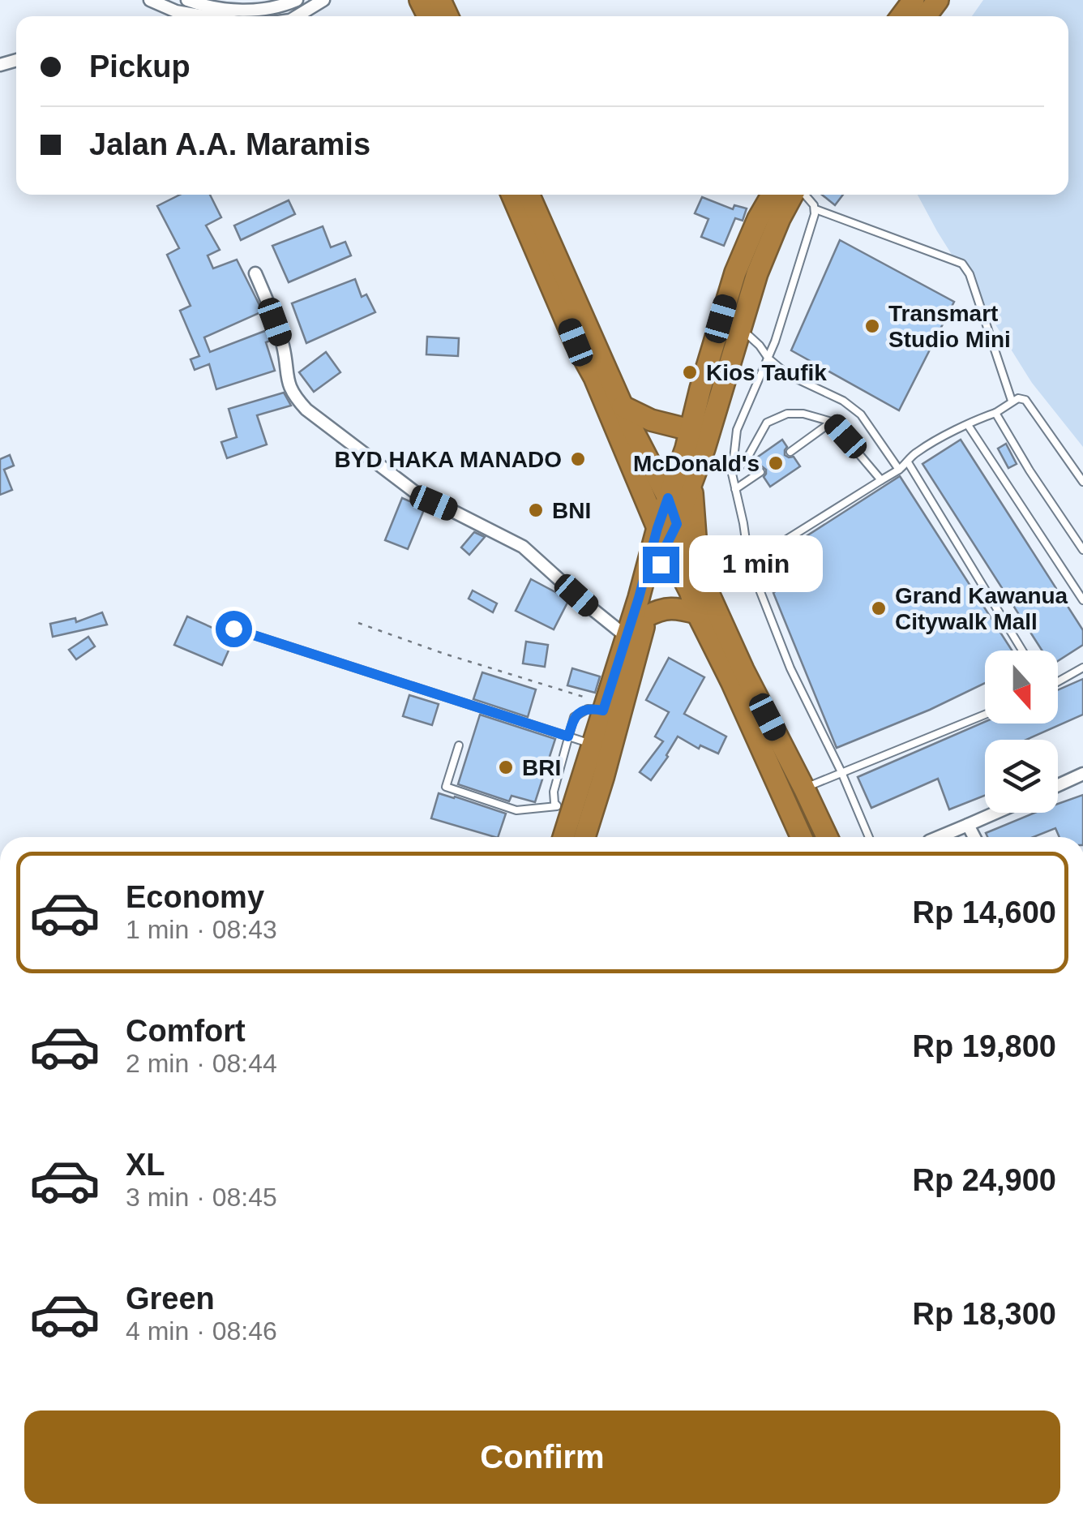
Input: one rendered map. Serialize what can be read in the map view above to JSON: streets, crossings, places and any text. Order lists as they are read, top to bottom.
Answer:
{
  "places": [
    "Transmart Studio Mini",
    "Kios Taufik",
    "BYD HAKA MANADO",
    "McDonald's",
    "BNI",
    "Grand Kawanua Citywalk Mall",
    "BRI"
  ],
  "north": "bottom",
  "page": {
    "banner": ["Pickup", "Jalan A.A. Maramis"],
    "bubble": "1 min",
    "list": [
      {
        "name": "Economy",
        "note": "1 min · 08:43",
        "value": "Rp 14,600"
      },
      {
        "name": "Comfort",
        "note": "2 min · 08:44",
        "value": "Rp 19,800"
      },
      {
        "name": "XL",
        "note": "3 min · 08:45",
        "value": "Rp 24,900"
      },
      {
        "name": "Green",
        "note": "4 min · 08:46",
        "value": "Rp 18,300"
      }
    ],
    "buttons": "Confirm"
  }
}
